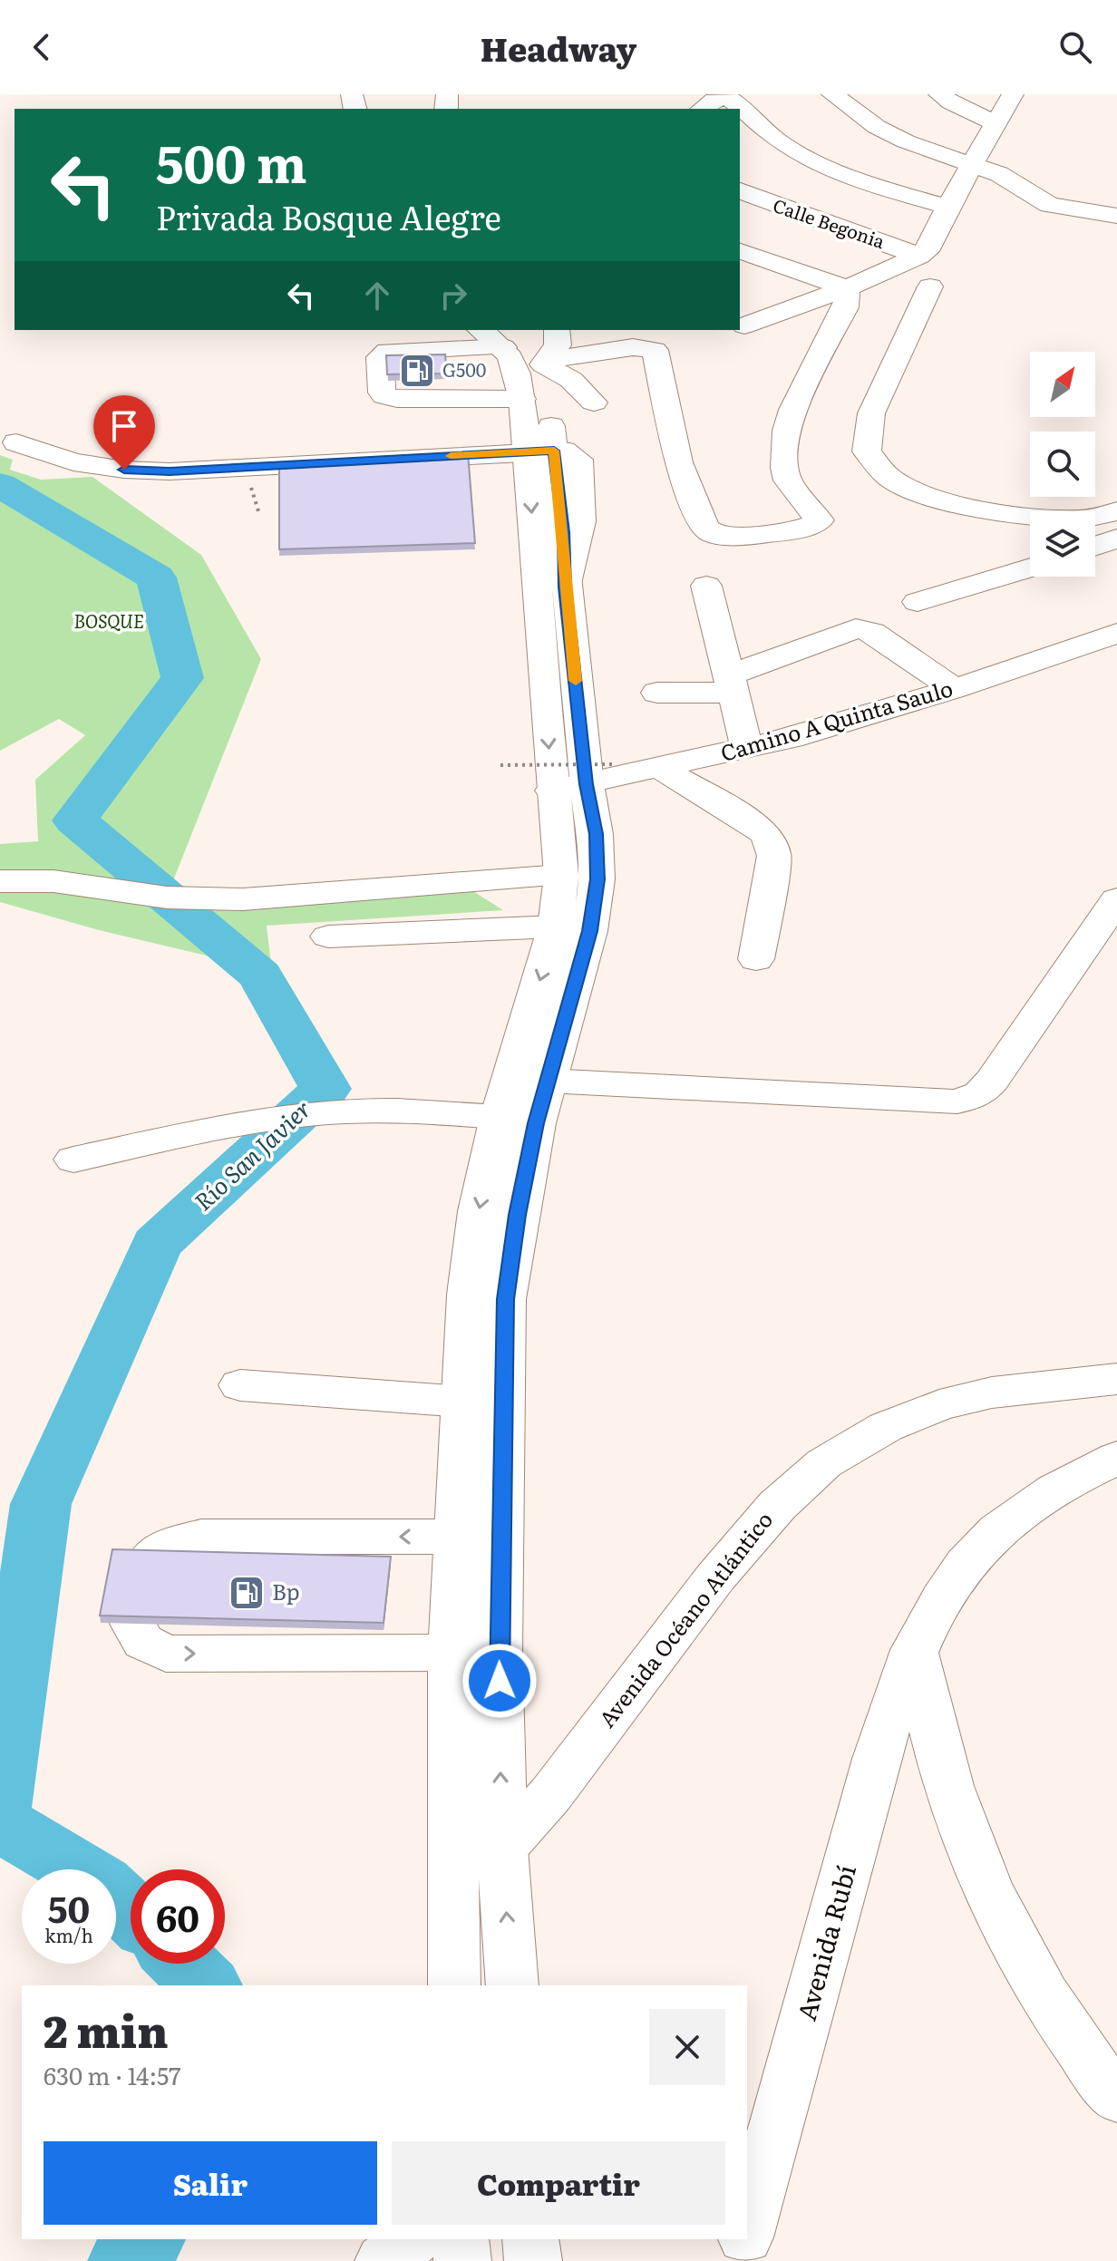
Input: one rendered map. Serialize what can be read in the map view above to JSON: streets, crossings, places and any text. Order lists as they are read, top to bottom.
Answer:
{
  "streets": {
    "street": [
      "Calle Begonia",
      "Camino A Quinta Saulo",
      "Avenida Océano Atlántico",
      "Avenida Rubí"
    ]
  },
  "water": ["Río San Javier"],
  "parks": ["BOSQUE"],
  "places": {
    "fuel station": ["G500", "Bp"]
  },
  "north": "top right",
  "page": {
    "header": "Headway",
    "turn": ["500 m", "Privada Bosque Alegre"],
    "speed": "50 km/h",
    "limit": "60",
    "heading": ["2 min", "630 m · 14:57"],
    "buttons": ["Salir", "Compartir"]
  }
}
